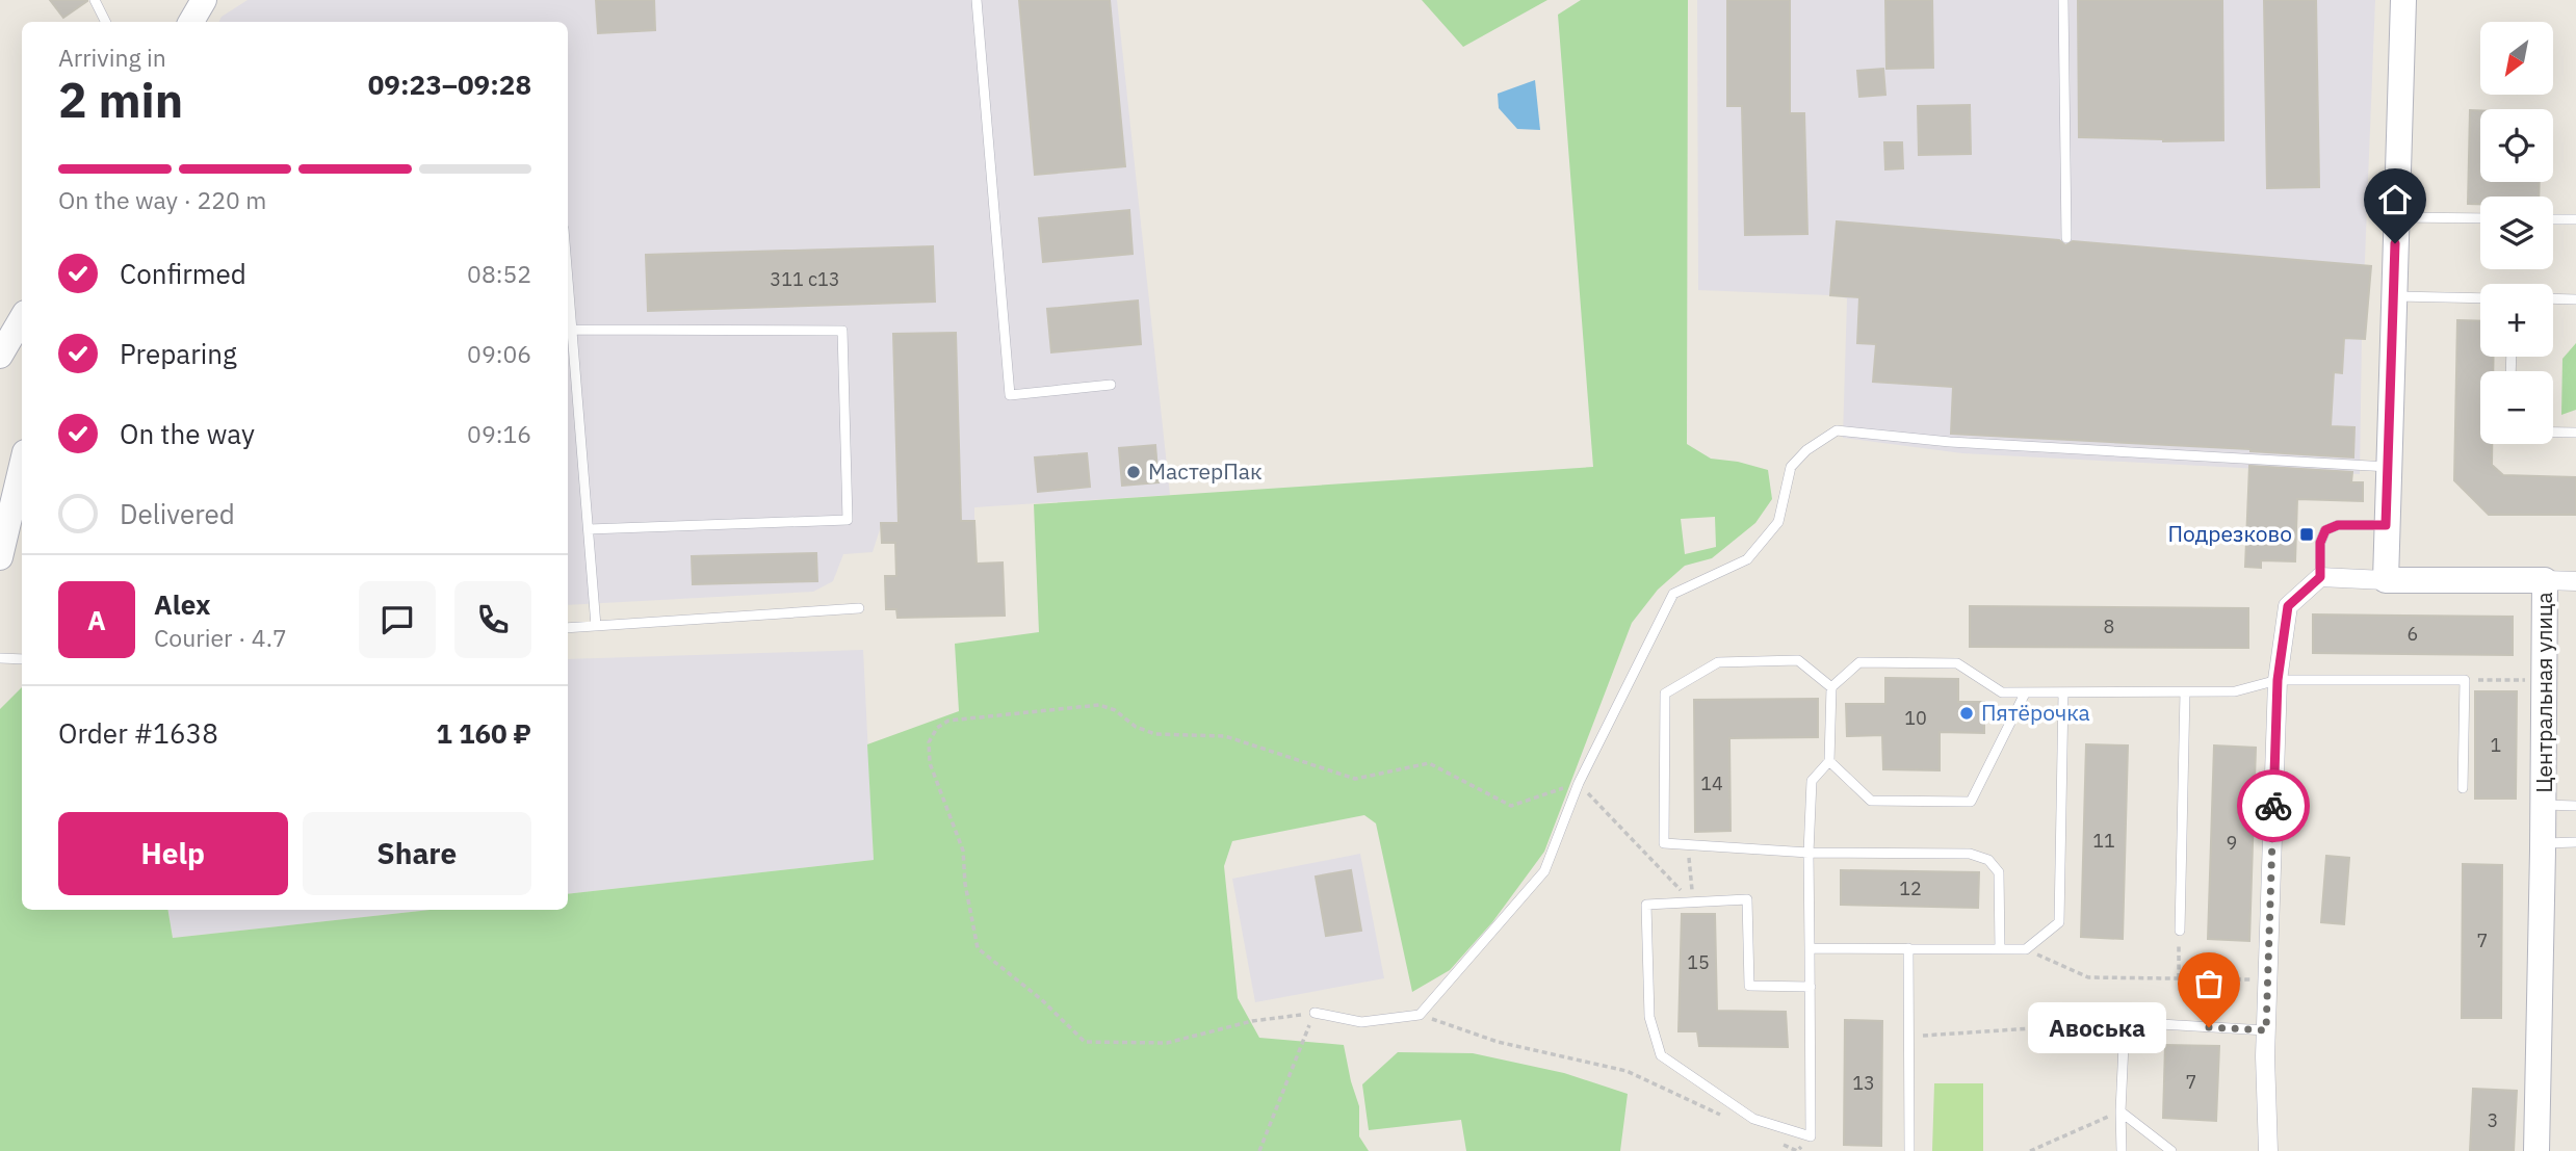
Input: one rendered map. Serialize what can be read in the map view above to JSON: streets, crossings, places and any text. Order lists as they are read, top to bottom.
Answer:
{
  "streets": {
    "street": ["Центральная улица"]
  },
  "places": {
    "other": ["МастерПак", "Пятёрочка", "Авоська"],
    "transit": ["Подрезково"]
  },
  "house_numbers": [
    "311 с13",
    "8",
    "6",
    "10",
    "1",
    "14",
    "11",
    "9",
    "12",
    "7",
    "15",
    "7",
    "13",
    "3"
  ],
  "north": "bottom left",
  "page": {
    "map_buttons": ["+", "−"],
    "heading": ["2 min", "Arriving in", "09:23–09:28"],
    "panel": [
      "Alex",
      "Courier · 4.7",
      "Order #1638",
      "1 160 ₽"
    ],
    "bar": "On the way · 220 m",
    "list": [
      ["Confirmed", "08:52"],
      ["Preparing", "09:06"],
      ["On the way", "09:16"],
      "Delivered"
    ],
    "round": "A",
    "buttons": ["Help", "Share"],
    "bubble": "Авоська"
  }
}
